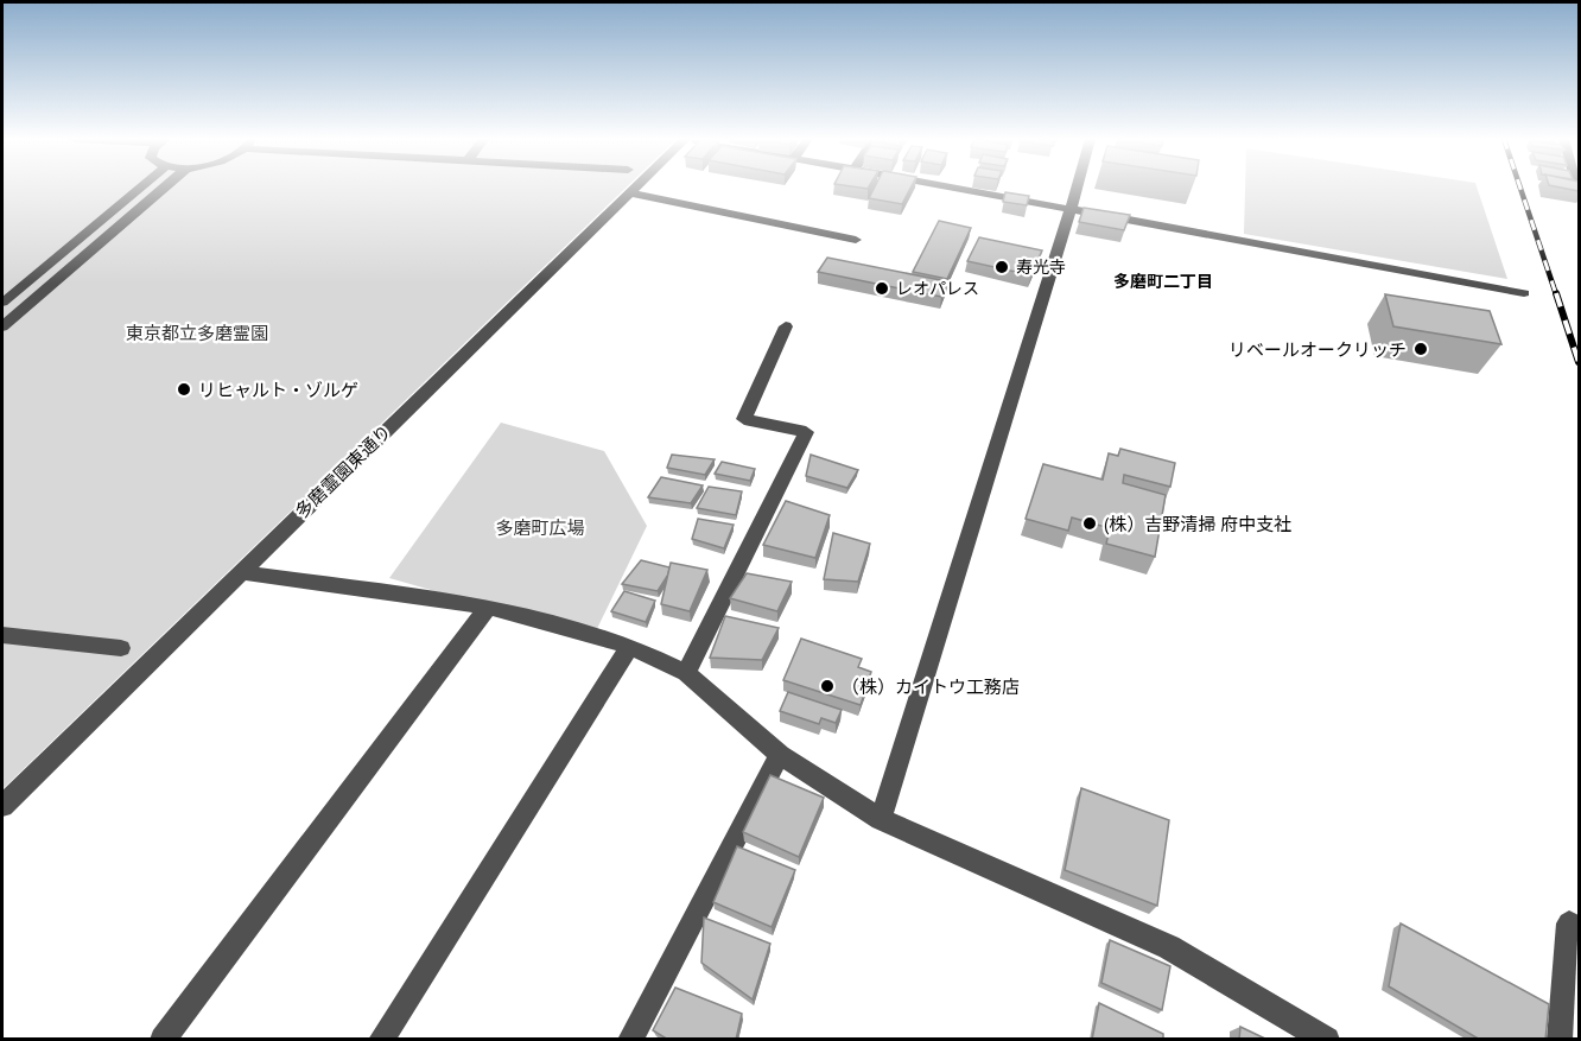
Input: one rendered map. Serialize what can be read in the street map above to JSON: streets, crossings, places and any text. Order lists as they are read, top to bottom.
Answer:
{
  "streets": {
    "street": ["多磨霊園東通り"]
  },
  "districts": ["多磨町二丁目"],
  "parks": ["東京都立多磨霊園", "多磨町広場"],
  "places": [
    "寿光寺",
    "レオパレス",
    "リベールオークリッチ",
    "リヒャルト・ゾルゲ",
    "(株）吉野清掃 府中支社",
    "（株）カイトウ工務店"
  ]
}
